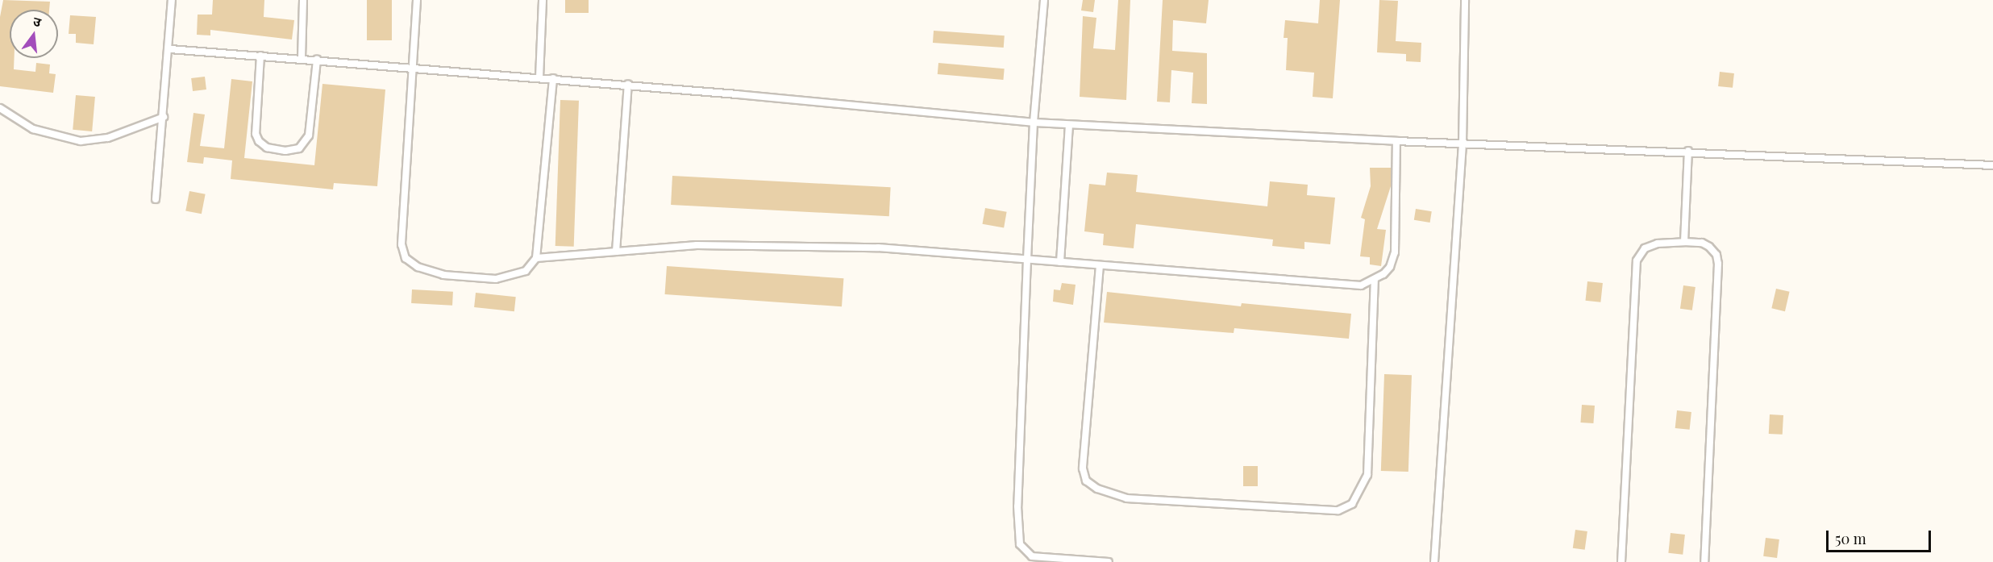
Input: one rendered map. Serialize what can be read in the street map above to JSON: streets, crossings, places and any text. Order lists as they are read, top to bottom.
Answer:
{
  "scale_bar": "50 m",
  "north": "top"
}
